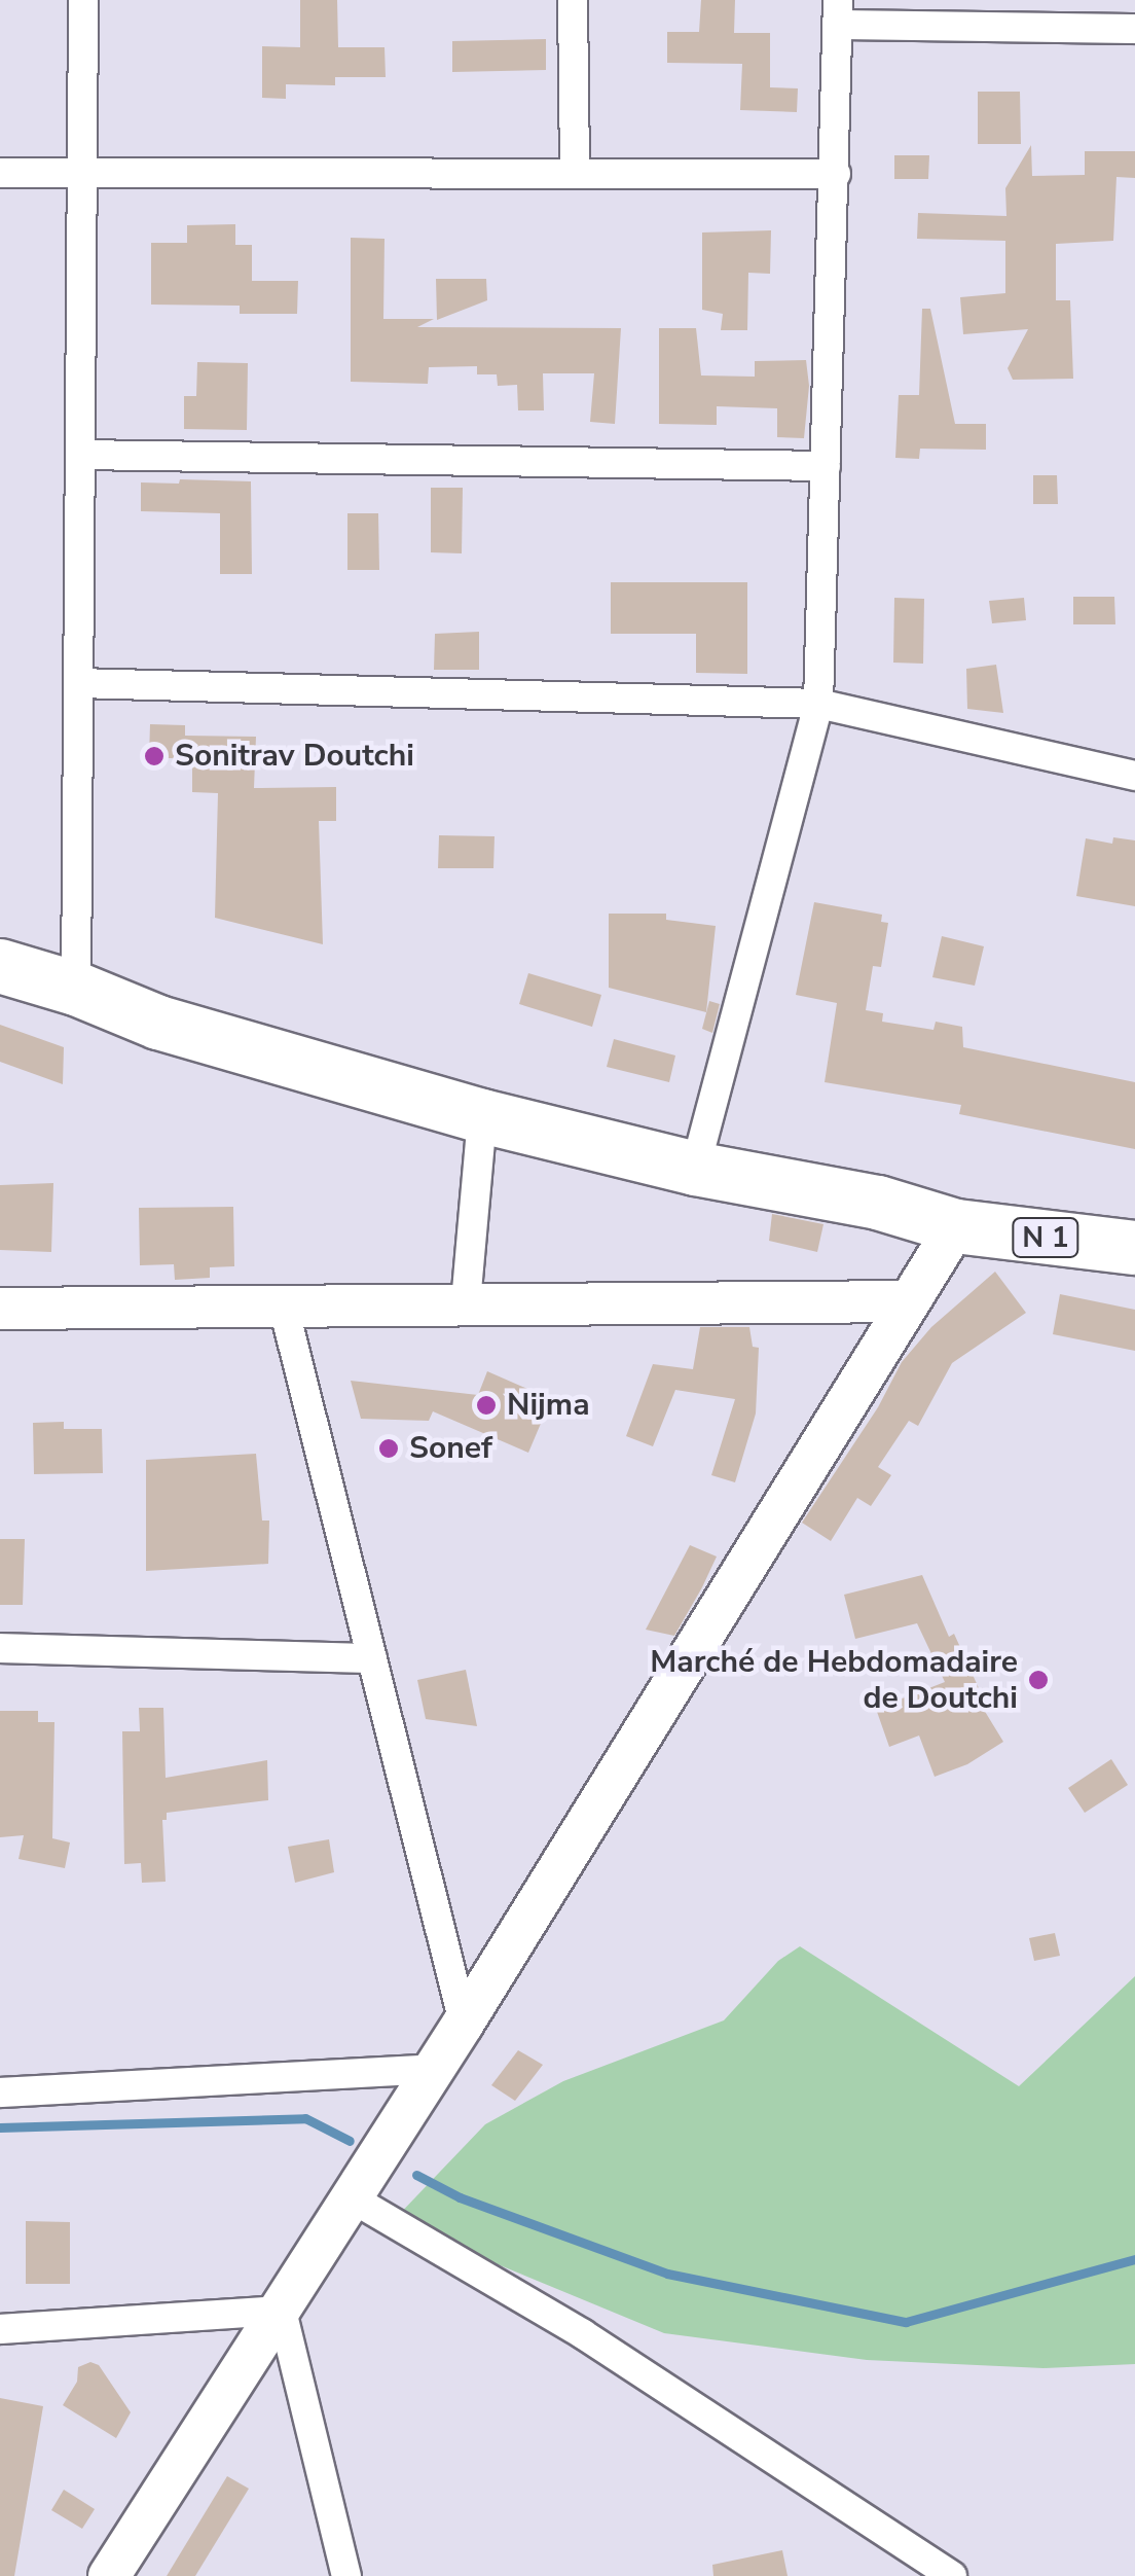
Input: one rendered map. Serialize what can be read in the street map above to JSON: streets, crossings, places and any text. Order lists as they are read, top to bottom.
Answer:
{
  "streets": {
    "highway": ["N 1"]
  },
  "places": [
    "Sonitrav Doutchi",
    "Nijma",
    "Sonef",
    "Marché de Hebdomadaire de Doutchi"
  ]
}
